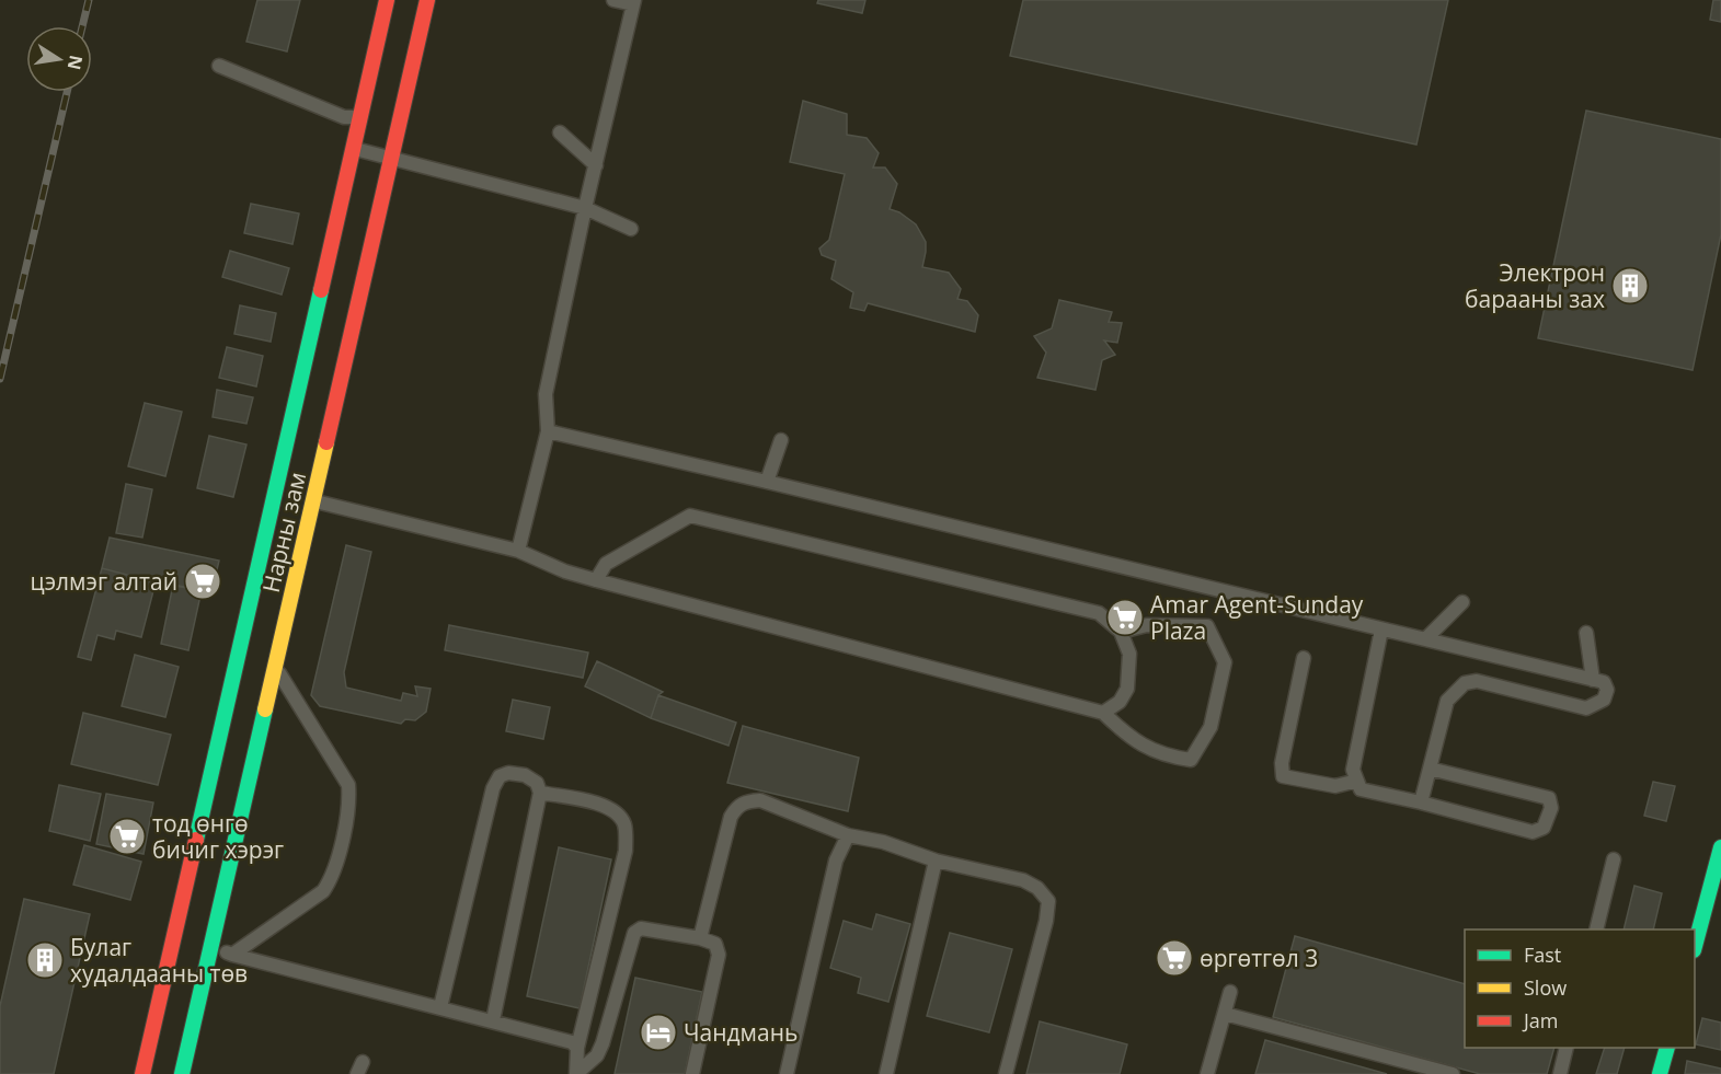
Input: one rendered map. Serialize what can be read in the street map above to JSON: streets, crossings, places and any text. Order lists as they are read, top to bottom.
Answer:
{
  "streets": {
    "main road": ["Нарны зам"]
  },
  "places": {
    "building": ["Электрон барааны зах", "Булаг худалдааны төв"],
    "supermarket": [
      "цэлмэг алтай",
      "Amar Agent-Sunday Plaza",
      "тод өнгө бичиг хэрэг",
      "өргөтгөл 3"
    ],
    "hotel": ["Чандмань"]
  },
  "legend": ["Fast", "Slow", "Jam"],
  "north": "right"
}
